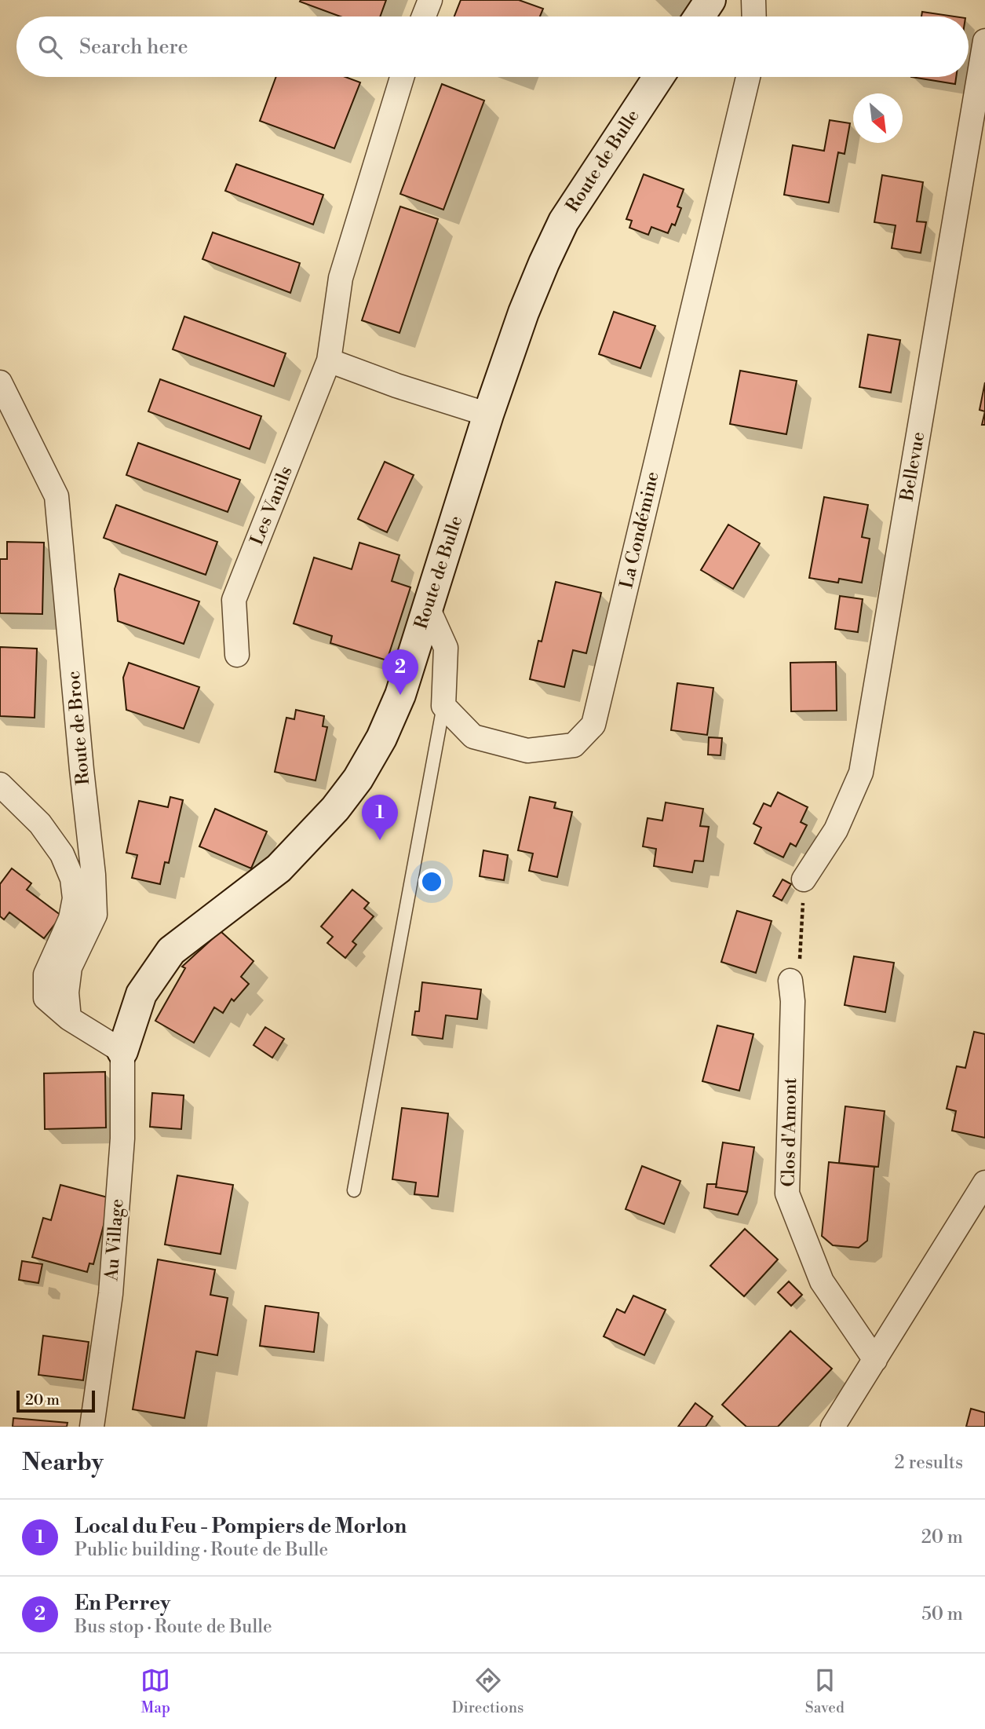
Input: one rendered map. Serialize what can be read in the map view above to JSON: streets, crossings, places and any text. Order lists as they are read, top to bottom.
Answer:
{
  "streets": {
    "street": [
      "Route de Bulle",
      "Bellevue",
      "Les Vanils",
      "La Condémine",
      "Route de Broc",
      "Clos d'Amont",
      "Au Village"
    ]
  },
  "crossings": [
    ["Route de Bulle", "Au Village"]
  ],
  "scale_bar": "20 m",
  "north": "bottom right",
  "page": {
    "search": "Search here",
    "pins": ["2", "1"],
    "scale": "20 m",
    "heading": ["Nearby", "2 results"],
    "list": [
      {
        "mark": "1",
        "name": "Local du Feu - Pompiers de Morlon",
        "note": "Public building · Route de Bulle",
        "value": "20 m"
      },
      {
        "mark": "2",
        "name": "En Perrey",
        "note": "Bus stop · Route de Bulle",
        "value": "50 m"
      }
    ],
    "nav": ["Map", "Directions", "Saved"]
  }
}
